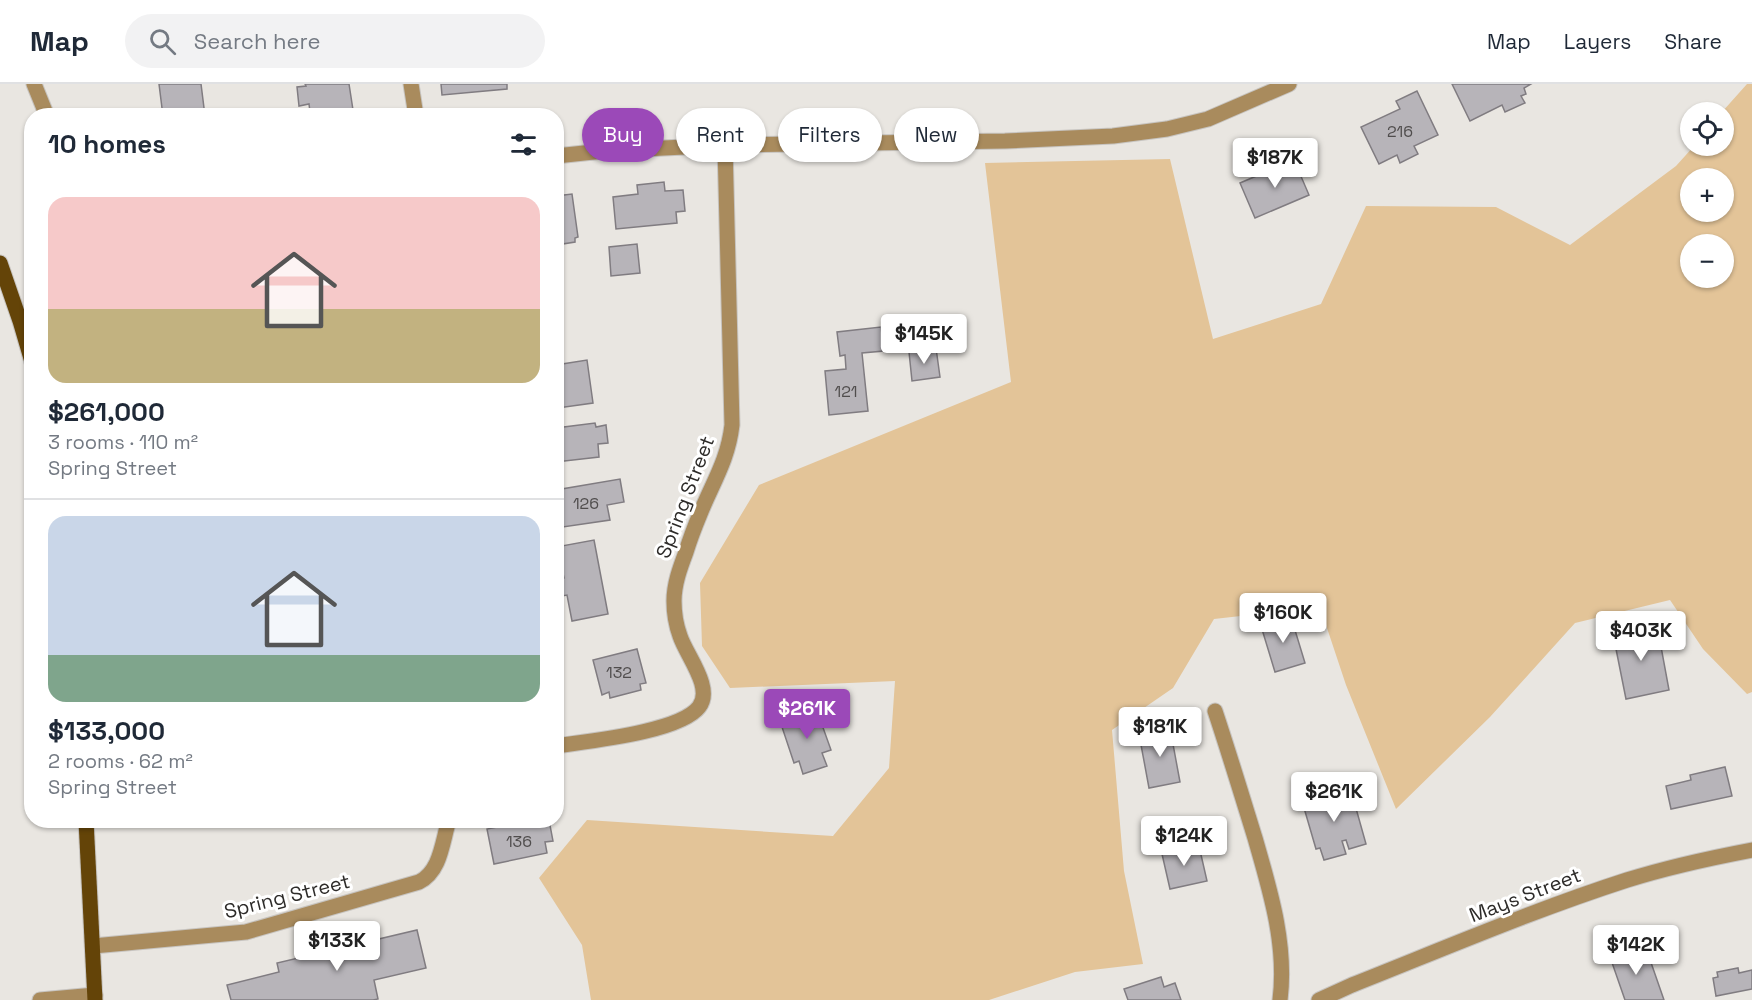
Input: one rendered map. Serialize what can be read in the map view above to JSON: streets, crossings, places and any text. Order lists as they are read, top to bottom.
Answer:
{
  "streets": {
    "street": ["Spring Street", "Mays Street"]
  },
  "house_numbers": [
    "216",
    "121",
    "126",
    "132",
    "136"
  ],
  "page": {
    "header": "Map",
    "search": "Search here",
    "nav": ["Map", "Layers", "Share"],
    "map_buttons": ["+", "−"],
    "chip": [
      "Buy",
      "Rent",
      "Filters",
      "New"
    ],
    "heading": "10 homes",
    "price": [
      "$187K",
      "$145K",
      "$160K",
      "$403K",
      "$261K",
      "$181K",
      "$261K",
      "$124K",
      "$133K",
      "$142K"
    ],
    "list": [
      {
        "name": "$261,000",
        "note": "3 rooms · 110 m² · Spring Street"
      },
      {
        "name": "$133,000",
        "note": "2 rooms · 62 m² · Spring Street"
      }
    ]
  }
}
